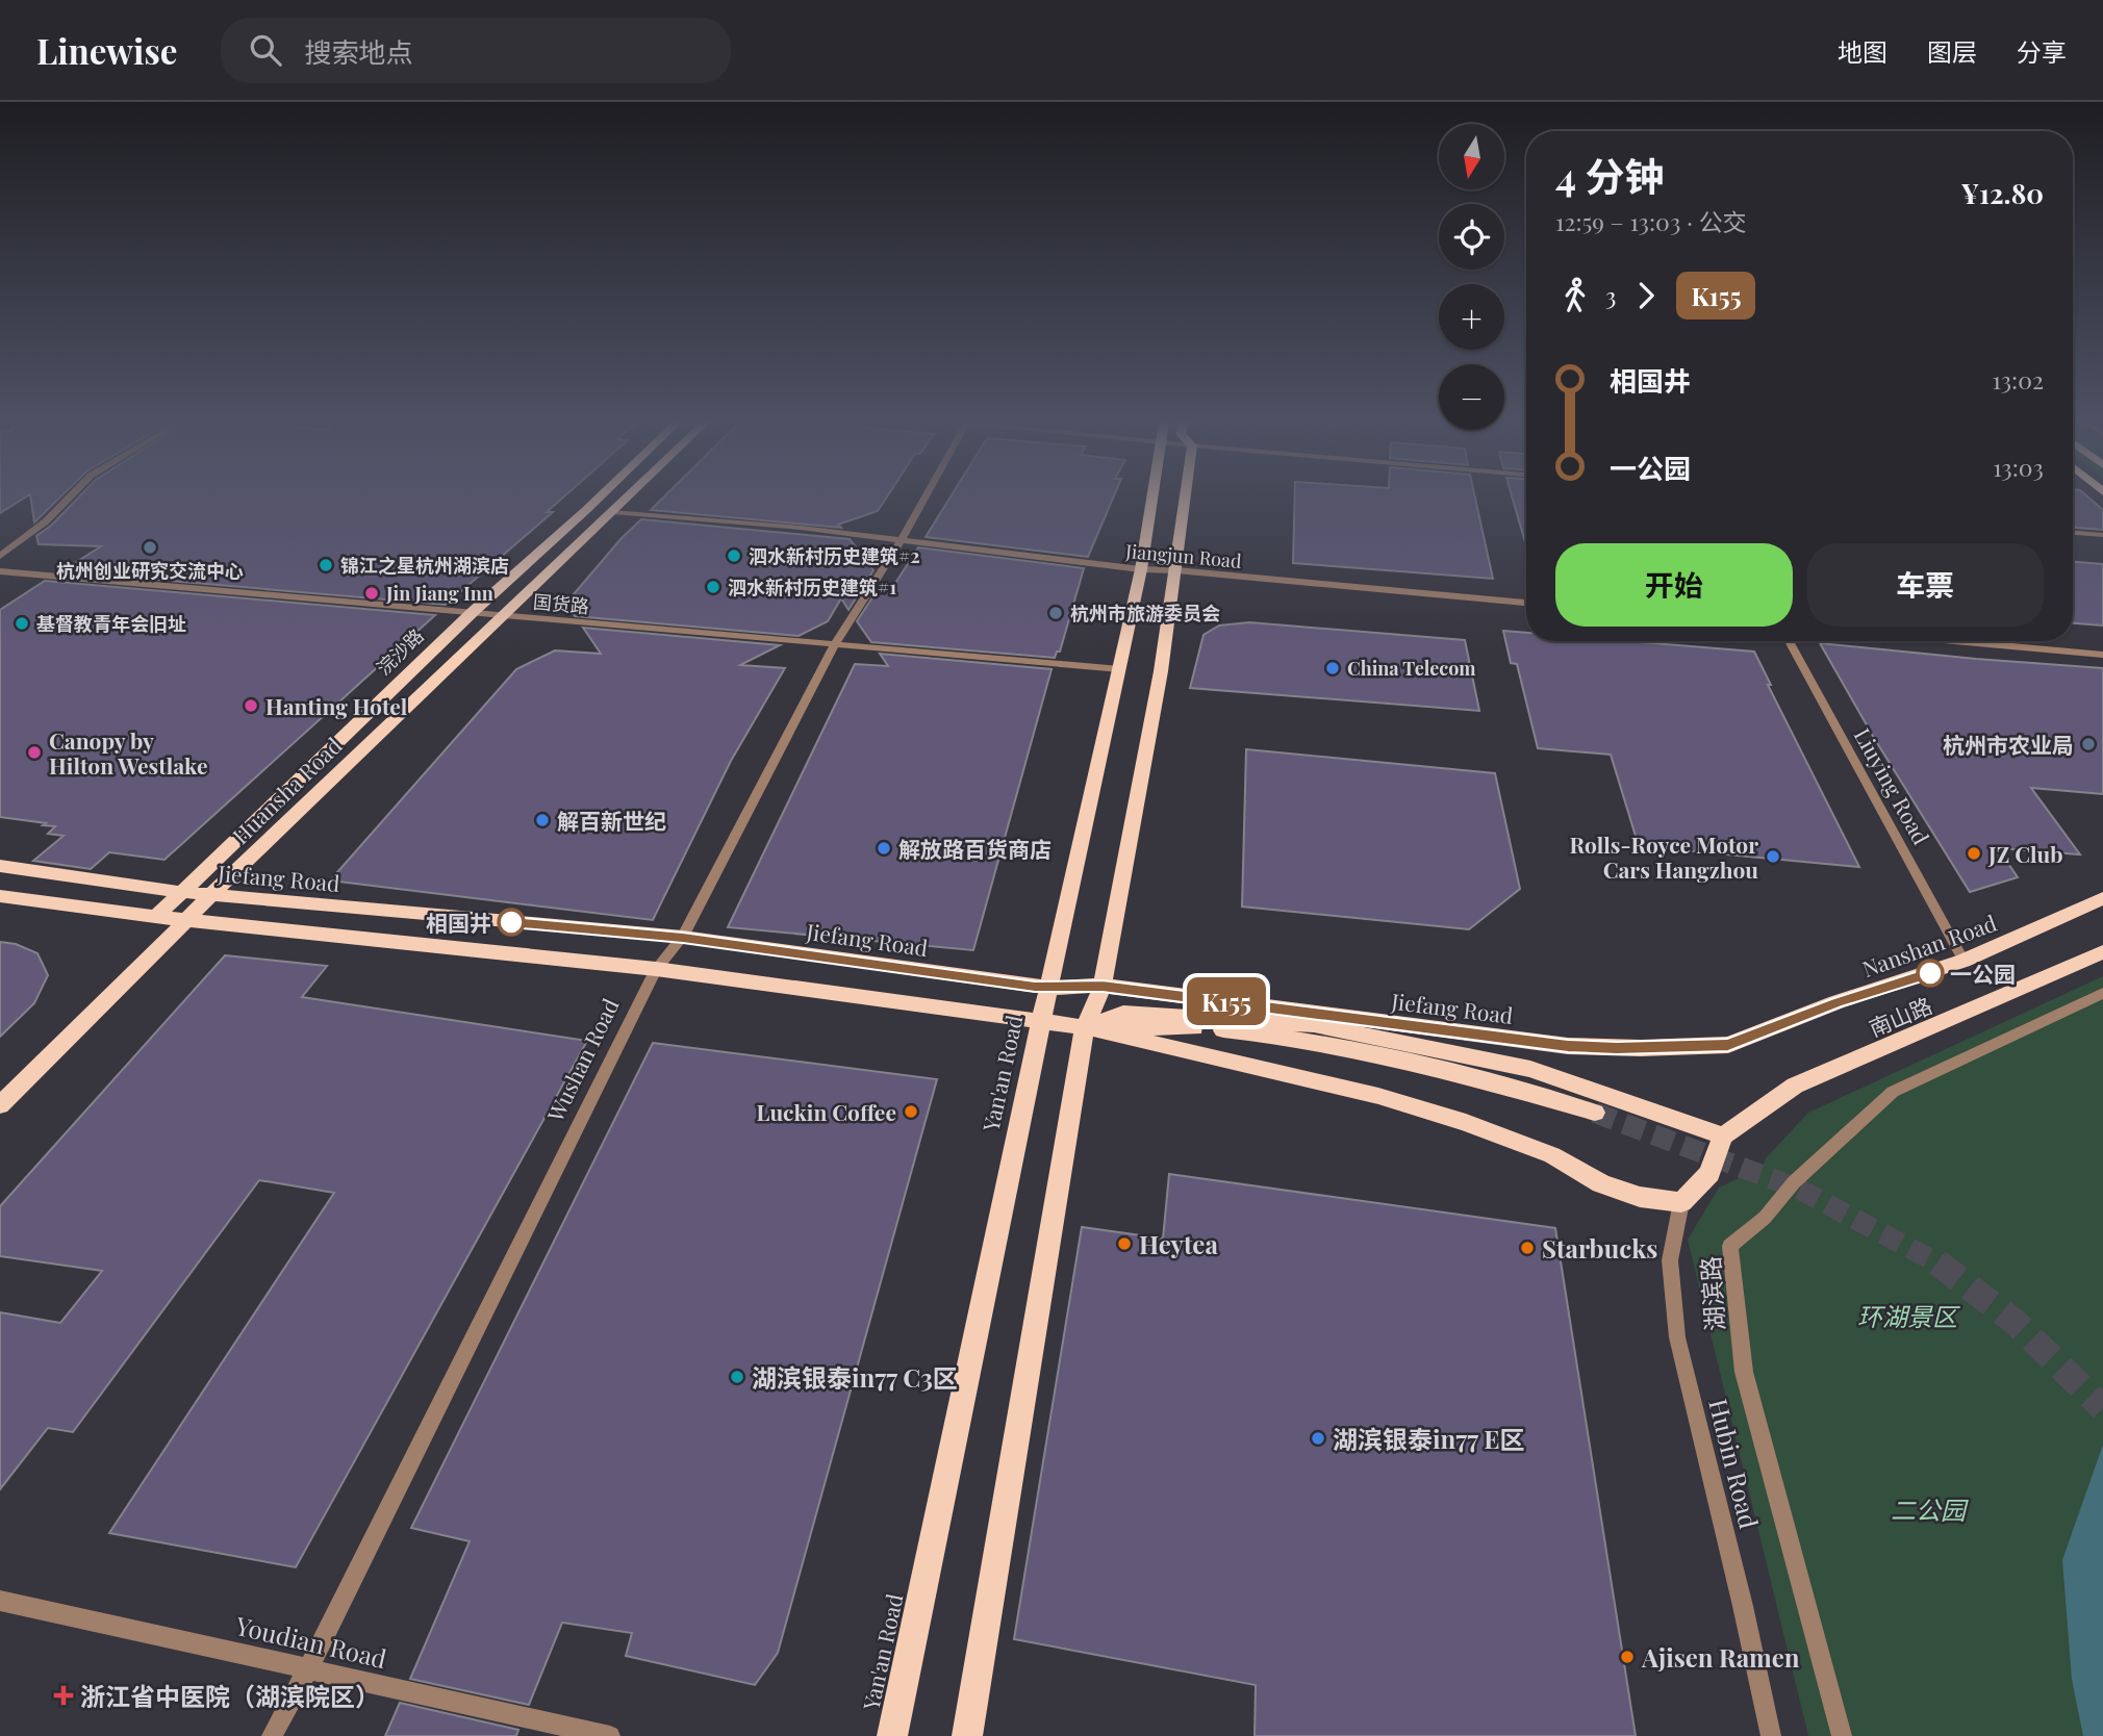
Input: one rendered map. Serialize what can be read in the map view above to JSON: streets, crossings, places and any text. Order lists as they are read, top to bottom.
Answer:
{
  "streets": {
    "main road": [
      "浣沙路",
      "Huansha Road",
      "Jiefang Road",
      "Nanshan Road",
      "南山路",
      "Yan'an Road"
    ],
    "street": [
      "Jiangjun Road",
      "国货路",
      "Liuying Road",
      "Wushan Road",
      "湖滨路",
      "Hubin Road",
      "Youdian Road"
    ]
  },
  "crossings": [
    ["Jiangjun Road", "Huansha Road"],
    ["Jiangjun Road", "Wushan Road"],
    ["Jiangjun Road", "Yan'an Road"],
    ["国货路", "浣沙路"],
    ["国货路", "Huansha Road"],
    ["国货路", "Wushan Road"],
    ["国货路", "Yan'an Road"],
    ["浣沙路", "Jiefang Road"],
    ["Liuying Road", "Nanshan Road"],
    ["Huansha Road", "Jiefang Road"],
    ["Jiefang Road", "Nanshan Road"],
    ["Jiefang Road", "Wushan Road"],
    ["Jiefang Road", "Yan'an Road"],
    ["Wushan Road", "Youdian Road"]
  ],
  "parks": ["环湖景区", "二公园"],
  "places": {
    "other": [
      "杭州创业研究交流中心",
      "泗水新村历史建筑#2",
      "锦江之星杭州湖滨店",
      "泗水新村历史建筑#1",
      "Jin Jiang Inn",
      "杭州市旅游委员会",
      "基督教青年会旧址",
      "China Telecom",
      "Hanting Hotel",
      "杭州市农业局",
      "Canopy by Hilton Westlake",
      "解百新世纪",
      "解放路百货商店",
      "JZ Club",
      "Rolls-Royce Motor Cars Hangzhou",
      "相国井",
      "一公园",
      "Luckin Coffee",
      "Heytea",
      "Starbucks",
      "湖滨银泰in77 C3区",
      "湖滨银泰in77 E区",
      "Ajisen Ramen"
    ],
    "health": ["浙江省中医院（湖滨院区）"]
  },
  "lines": ["bus line K155"],
  "north": "bottom",
  "page": {
    "header": "Linewise",
    "search": "搜索地点",
    "nav": ["地图", "图层", "分享"],
    "on_map": "K155",
    "map_buttons": ["+", "−"],
    "heading": ["4 分钟", "12:59 – 13:03 · 公交", "¥12.80"],
    "legs": ["3", "K155"],
    "list": [
      {
        "name": "相国井",
        "value": "13:02"
      },
      {
        "name": "一公园",
        "value": "13:03"
      }
    ],
    "buttons": ["开始", "车票"]
  }
}
